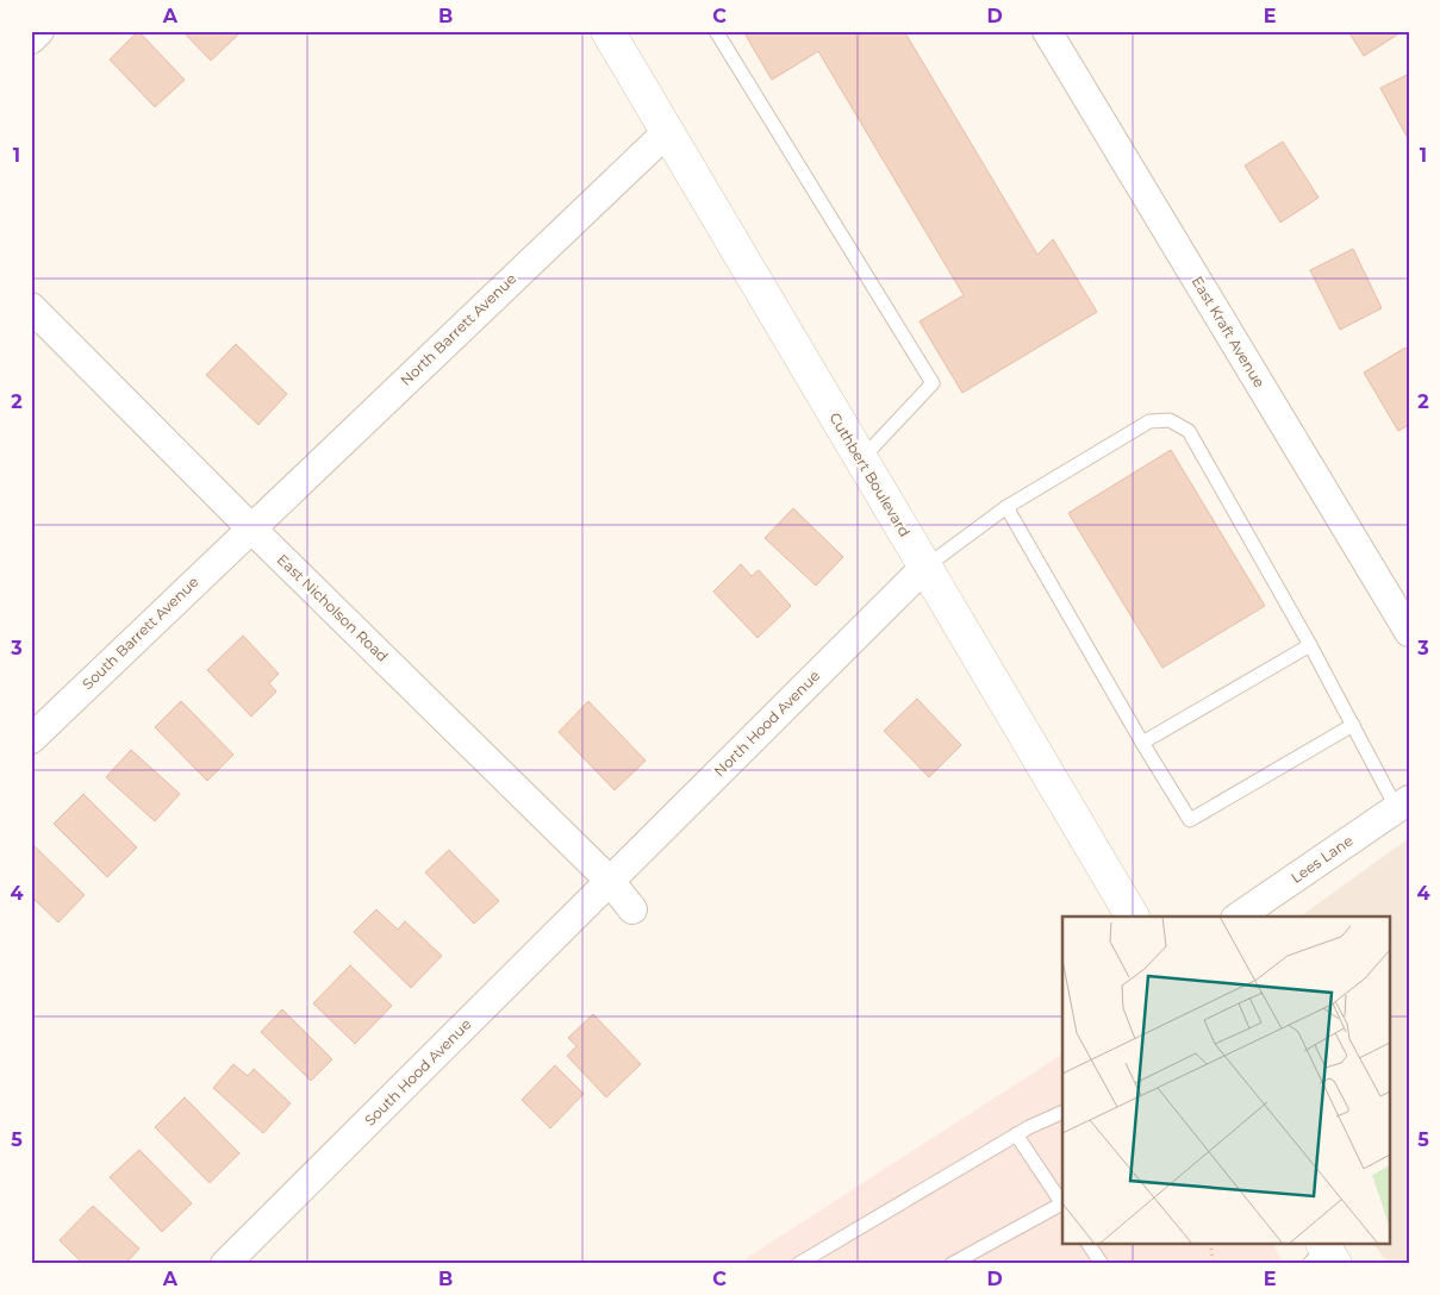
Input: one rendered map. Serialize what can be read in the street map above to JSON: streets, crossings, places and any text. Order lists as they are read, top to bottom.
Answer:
{
  "streets": {
    "main road": ["Cuthbert Boulevard"],
    "street": [
      "North Barrett Avenue",
      "East Kraft Avenue",
      "East Nicholson Road",
      "South Barrett Avenue",
      "North Hood Avenue",
      "Lees Lane",
      "South Hood Avenue"
    ]
  },
  "crossings": [
    ["North Barrett Avenue", "Cuthbert Boulevard"],
    ["North Barrett Avenue", "East Nicholson Road"],
    ["North Barrett Avenue", "South Barrett Avenue"],
    ["Cuthbert Boulevard", "North Hood Avenue"],
    ["East Nicholson Road", "South Barrett Avenue"],
    ["East Nicholson Road", "North Hood Avenue"],
    ["East Nicholson Road", "South Hood Avenue"],
    ["North Hood Avenue", "South Hood Avenue"]
  ],
  "grid": {
    "columns": [
      "A",
      "B",
      "C",
      "D",
      "E"
    ],
    "rows": [
      "1",
      "2",
      "3",
      "4",
      "5"
    ]
  }
}
